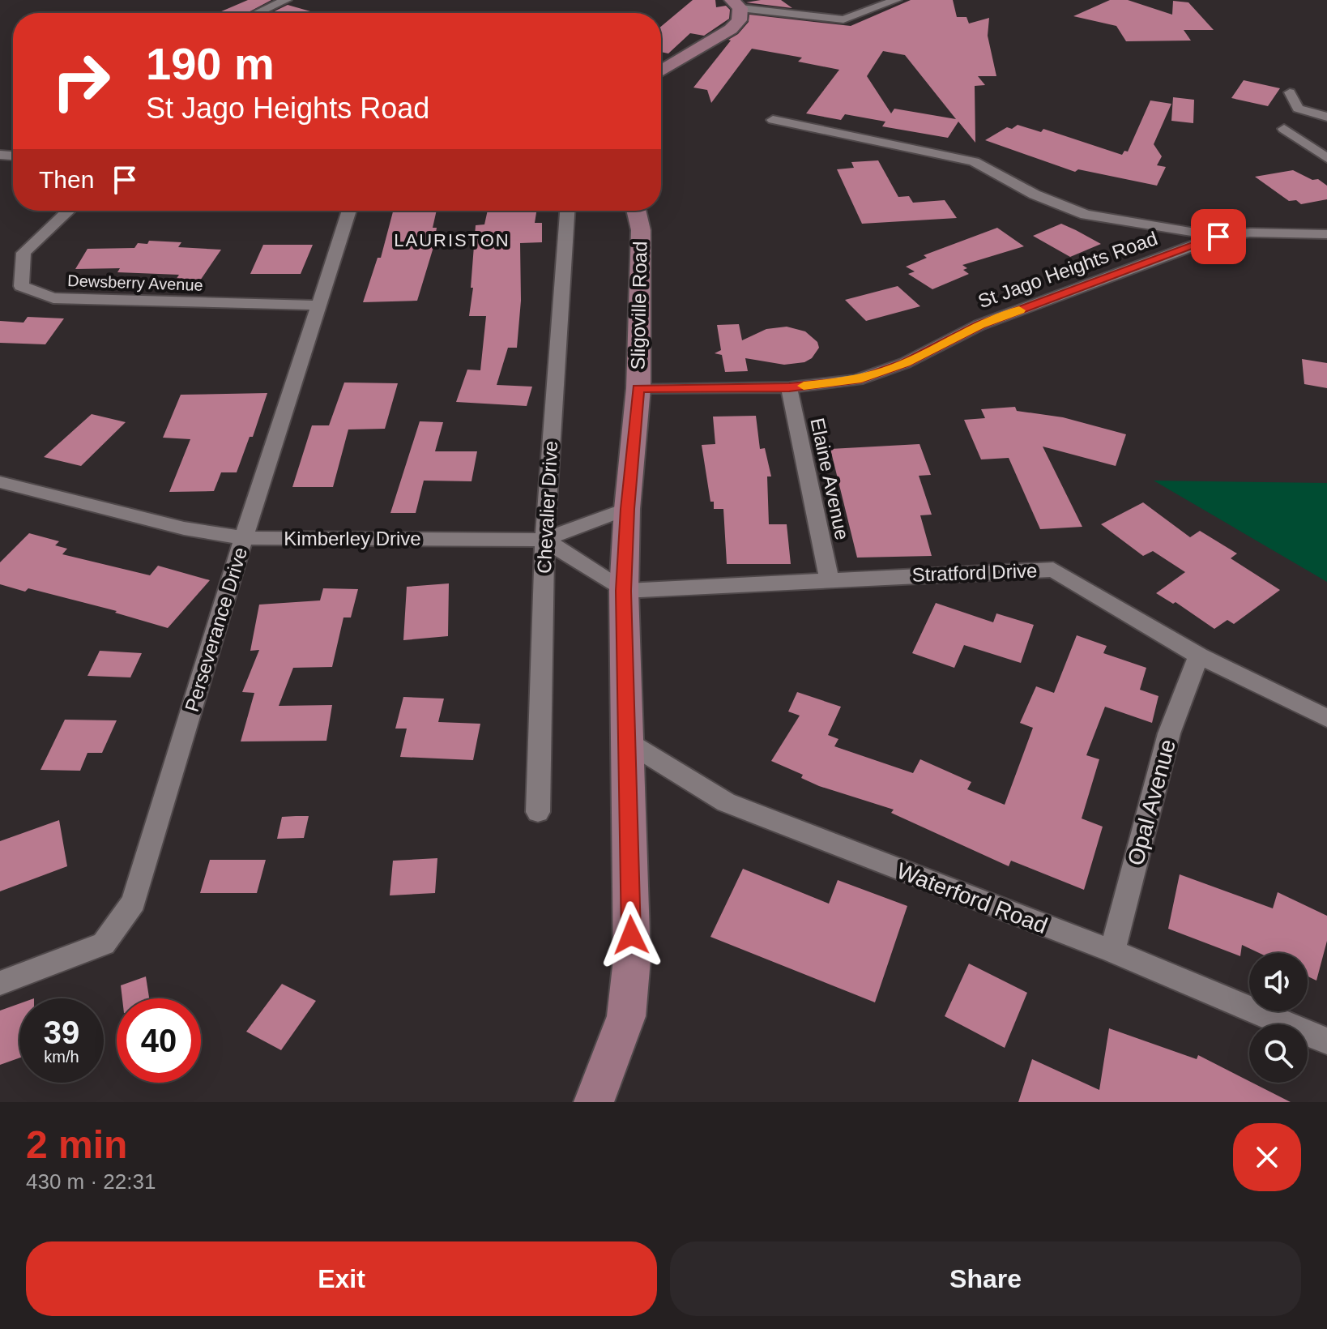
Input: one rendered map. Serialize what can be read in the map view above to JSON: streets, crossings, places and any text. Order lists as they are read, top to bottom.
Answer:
{
  "streets": {
    "street": [
      "St Jago Heights Road",
      "Dewsberry Avenue",
      "Sligoville Road",
      "Elaine Avenue",
      "Chevalier Drive",
      "Kimberley Drive",
      "Stratford Drive",
      "Perseverance Drive",
      "Opal Avenue",
      "Waterford Road"
    ]
  },
  "crossings": [
    ["St Jago Heights Road", "Sligoville Road"],
    ["St Jago Heights Road", "Elaine Avenue"],
    ["Dewsberry Avenue", "Perseverance Drive"],
    ["Sligoville Road", "Kimberley Drive"],
    ["Sligoville Road", "Stratford Drive"],
    ["Sligoville Road", "Waterford Road"],
    ["Elaine Avenue", "Stratford Drive"],
    ["Chevalier Drive", "Kimberley Drive"],
    ["Kimberley Drive", "Perseverance Drive"],
    ["Stratford Drive", "Opal Avenue"],
    ["Opal Avenue", "Waterford Road"]
  ],
  "districts": ["LAURISTON"],
  "page": {
    "turn": ["190 m", "St Jago Heights Road"],
    "then": "Then",
    "speed": "39 km/h",
    "limit": "40",
    "heading": ["2 min", "430 m · 22:31"],
    "buttons": ["Exit", "Share"]
  }
}
